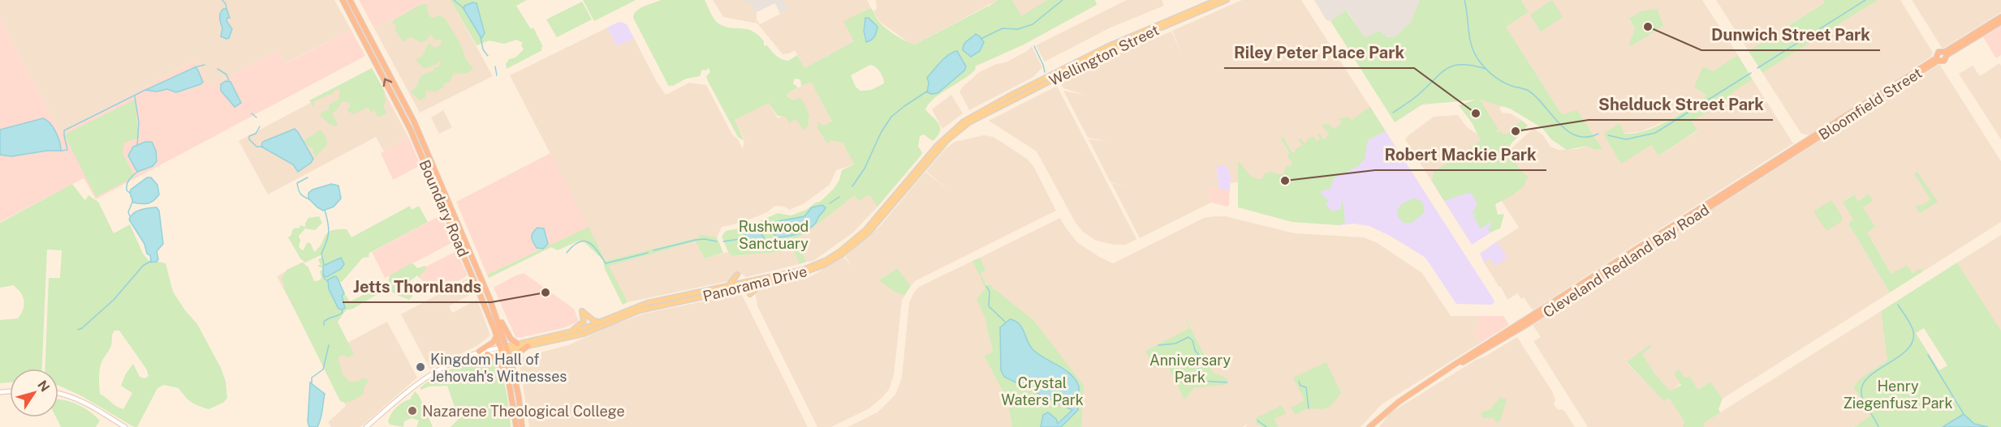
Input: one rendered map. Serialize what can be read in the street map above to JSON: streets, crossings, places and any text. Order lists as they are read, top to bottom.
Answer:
{
  "streets": {
    "highway": ["Bloomfield Street", "Boundary Road", "Cleveland Redland Bay Road"],
    "main road": ["Wellington Street", "Panorama Drive"]
  },
  "crossings": [
    ["Wellington Street", "Panorama Drive"],
    ["Bloomfield Street", "Cleveland Redland Bay Road"],
    ["Boundary Road", "Panorama Drive"]
  ],
  "parks": [
    "Rushwood Sanctuary",
    "Anniversary Park",
    "Crystal Waters Park",
    "Henry Ziegenfusz Park"
  ],
  "places": [
    "Dunwich Street Park",
    "Riley Peter Place Park",
    "Shelduck Street Park",
    "Robert Mackie Park",
    "Jetts Thornlands",
    "Kingdom Hall of Jehovah's Witnesses",
    "Nazarene Theological College"
  ],
  "north": "top right"
}
